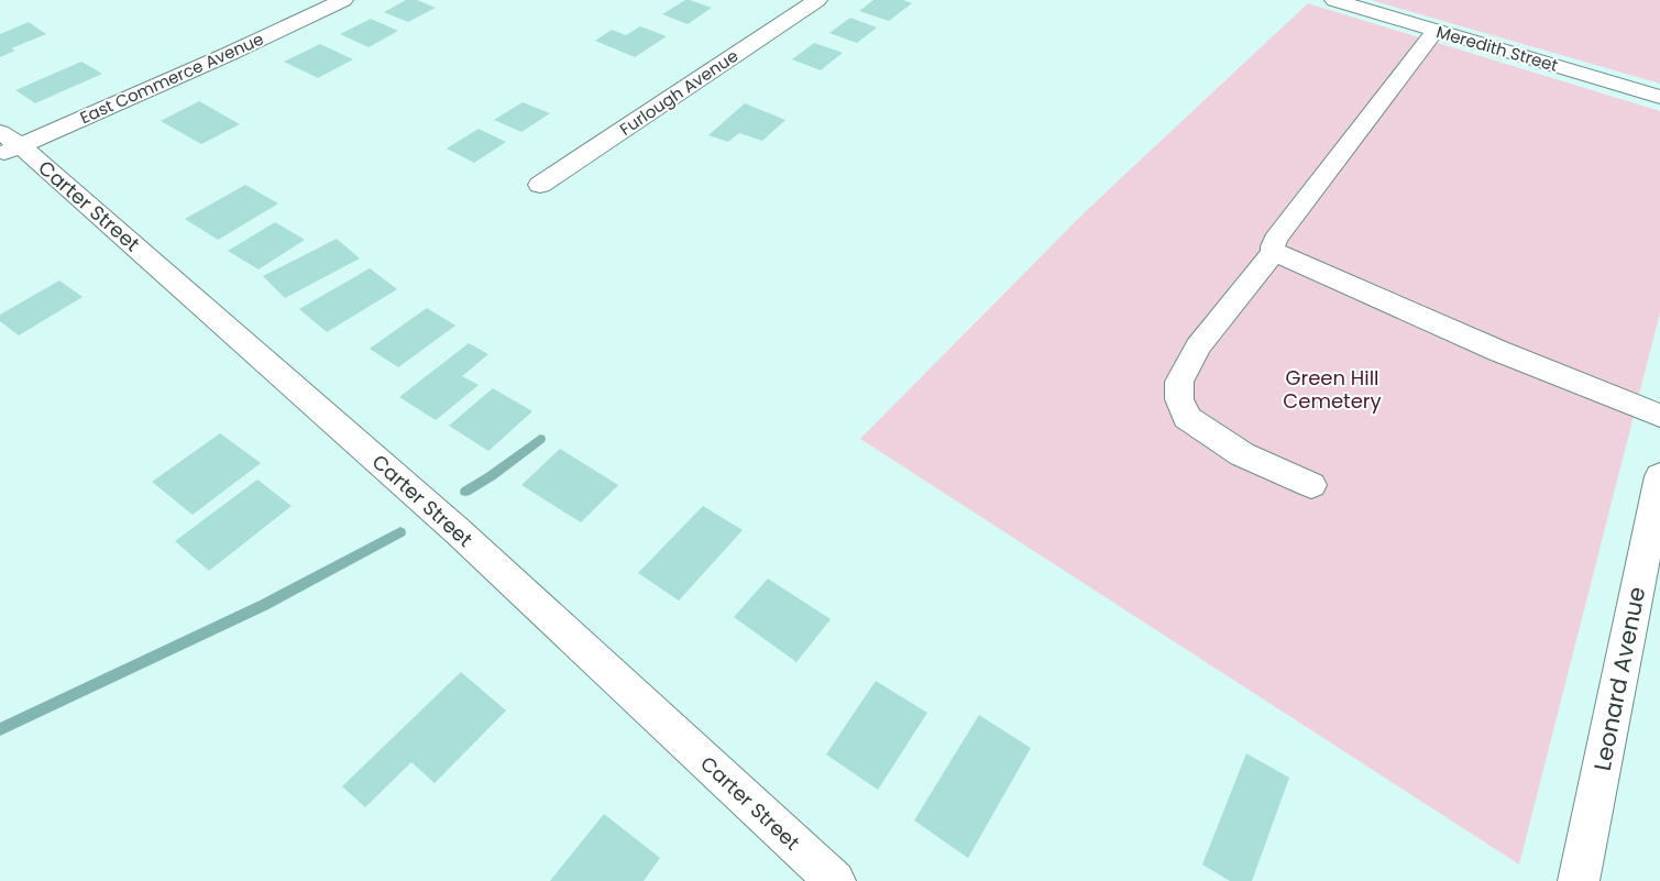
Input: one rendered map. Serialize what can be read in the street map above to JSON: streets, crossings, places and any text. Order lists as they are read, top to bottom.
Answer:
{
  "streets": {
    "street": [
      "Meredith Street",
      "East Commerce Avenue",
      "Furlough Avenue",
      "Carter Street",
      "Leonard Avenue"
    ]
  },
  "crossings": [
    ["East Commerce Avenue", "Carter Street"]
  ],
  "parks": ["Green Hill Cemetery"]
}
